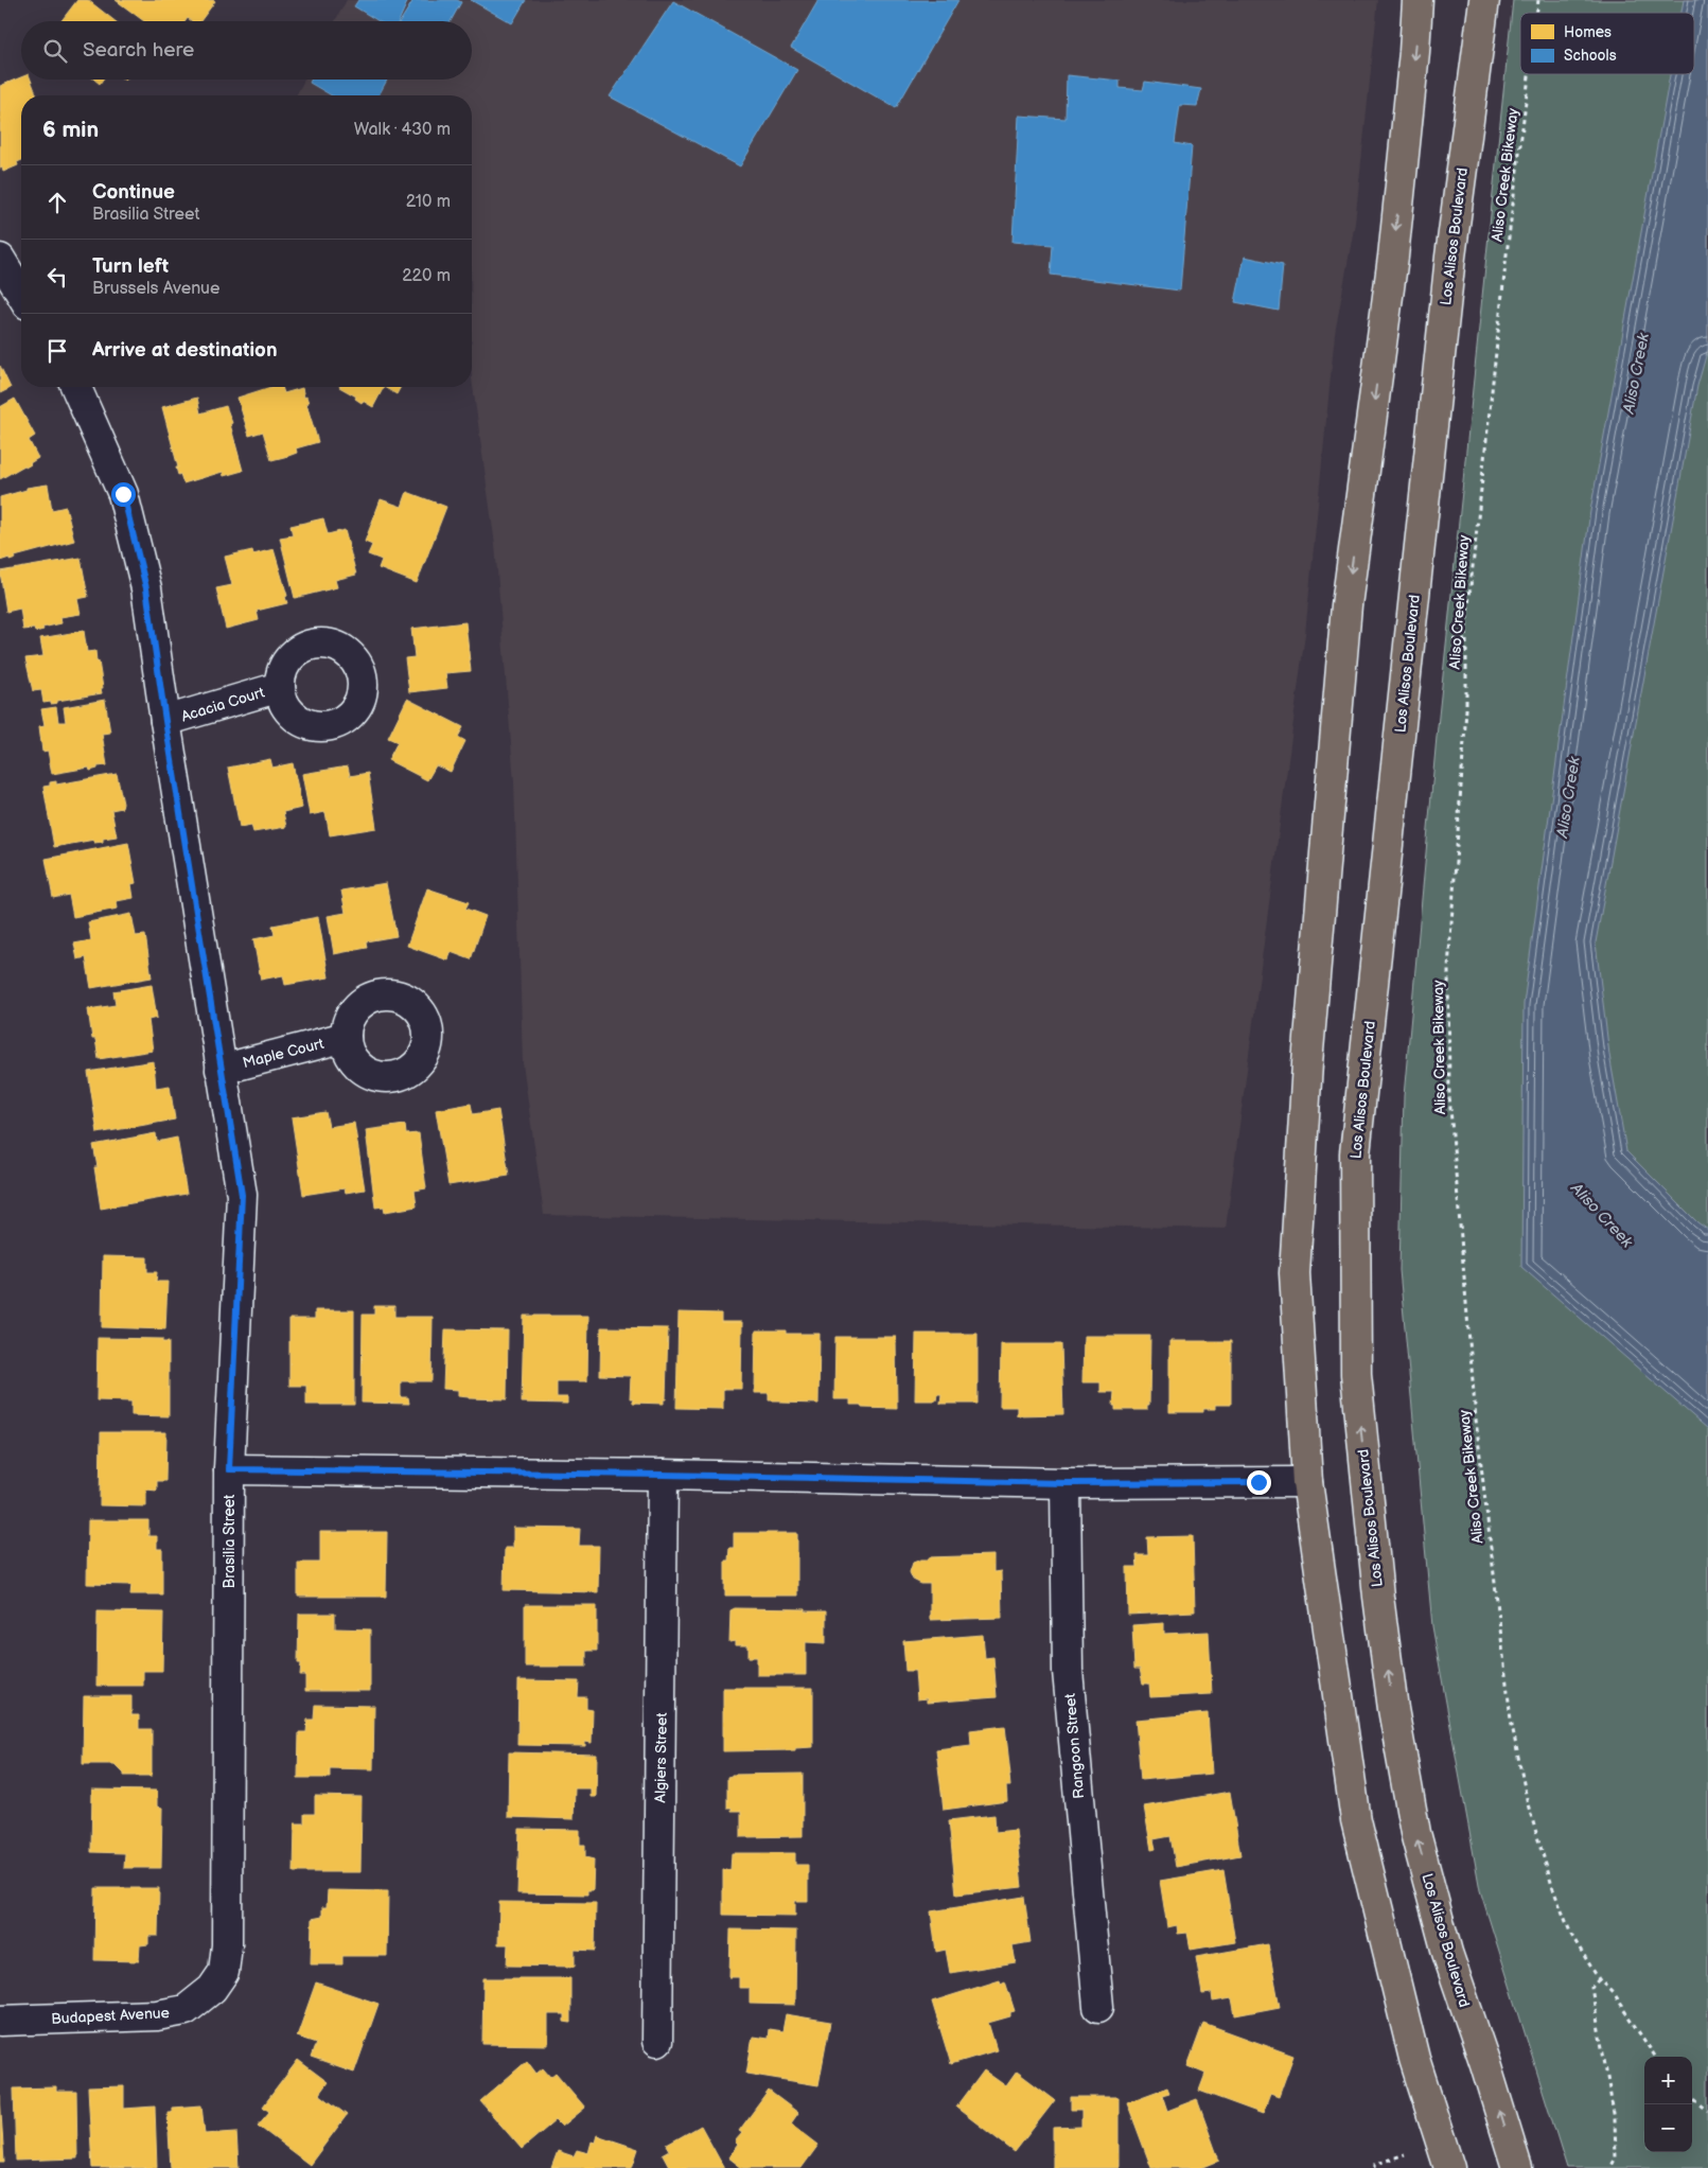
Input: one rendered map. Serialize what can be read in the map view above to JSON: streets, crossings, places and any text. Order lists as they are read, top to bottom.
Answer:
{
  "streets": {
    "main road": ["Los Alisos Boulevard"],
    "street": [
      "Acacia Court",
      "Maple Court",
      "Brasilia Street",
      "Rangoon Street",
      "Algiers Street",
      "Budapest Avenue"
    ],
    "path": ["Aliso Creek Bikeway"]
  },
  "crossings": [
    ["Acacia Court", "Brasilia Street"],
    ["Maple Court", "Brasilia Street"],
    ["Brasilia Street", "Budapest Avenue"]
  ],
  "water": ["Aliso Creek"],
  "legend": ["Homes", "Schools"],
  "page": {
    "search": "Search here",
    "heading": ["6 min", "Walk · 430 m"],
    "list": [
      ["Continue", "Brasilia Street", "210 m"],
      ["Turn left", "Brussels Avenue", "220 m"],
      "Arrive at destination"
    ],
    "map_buttons": ["+", "−"]
  }
}
